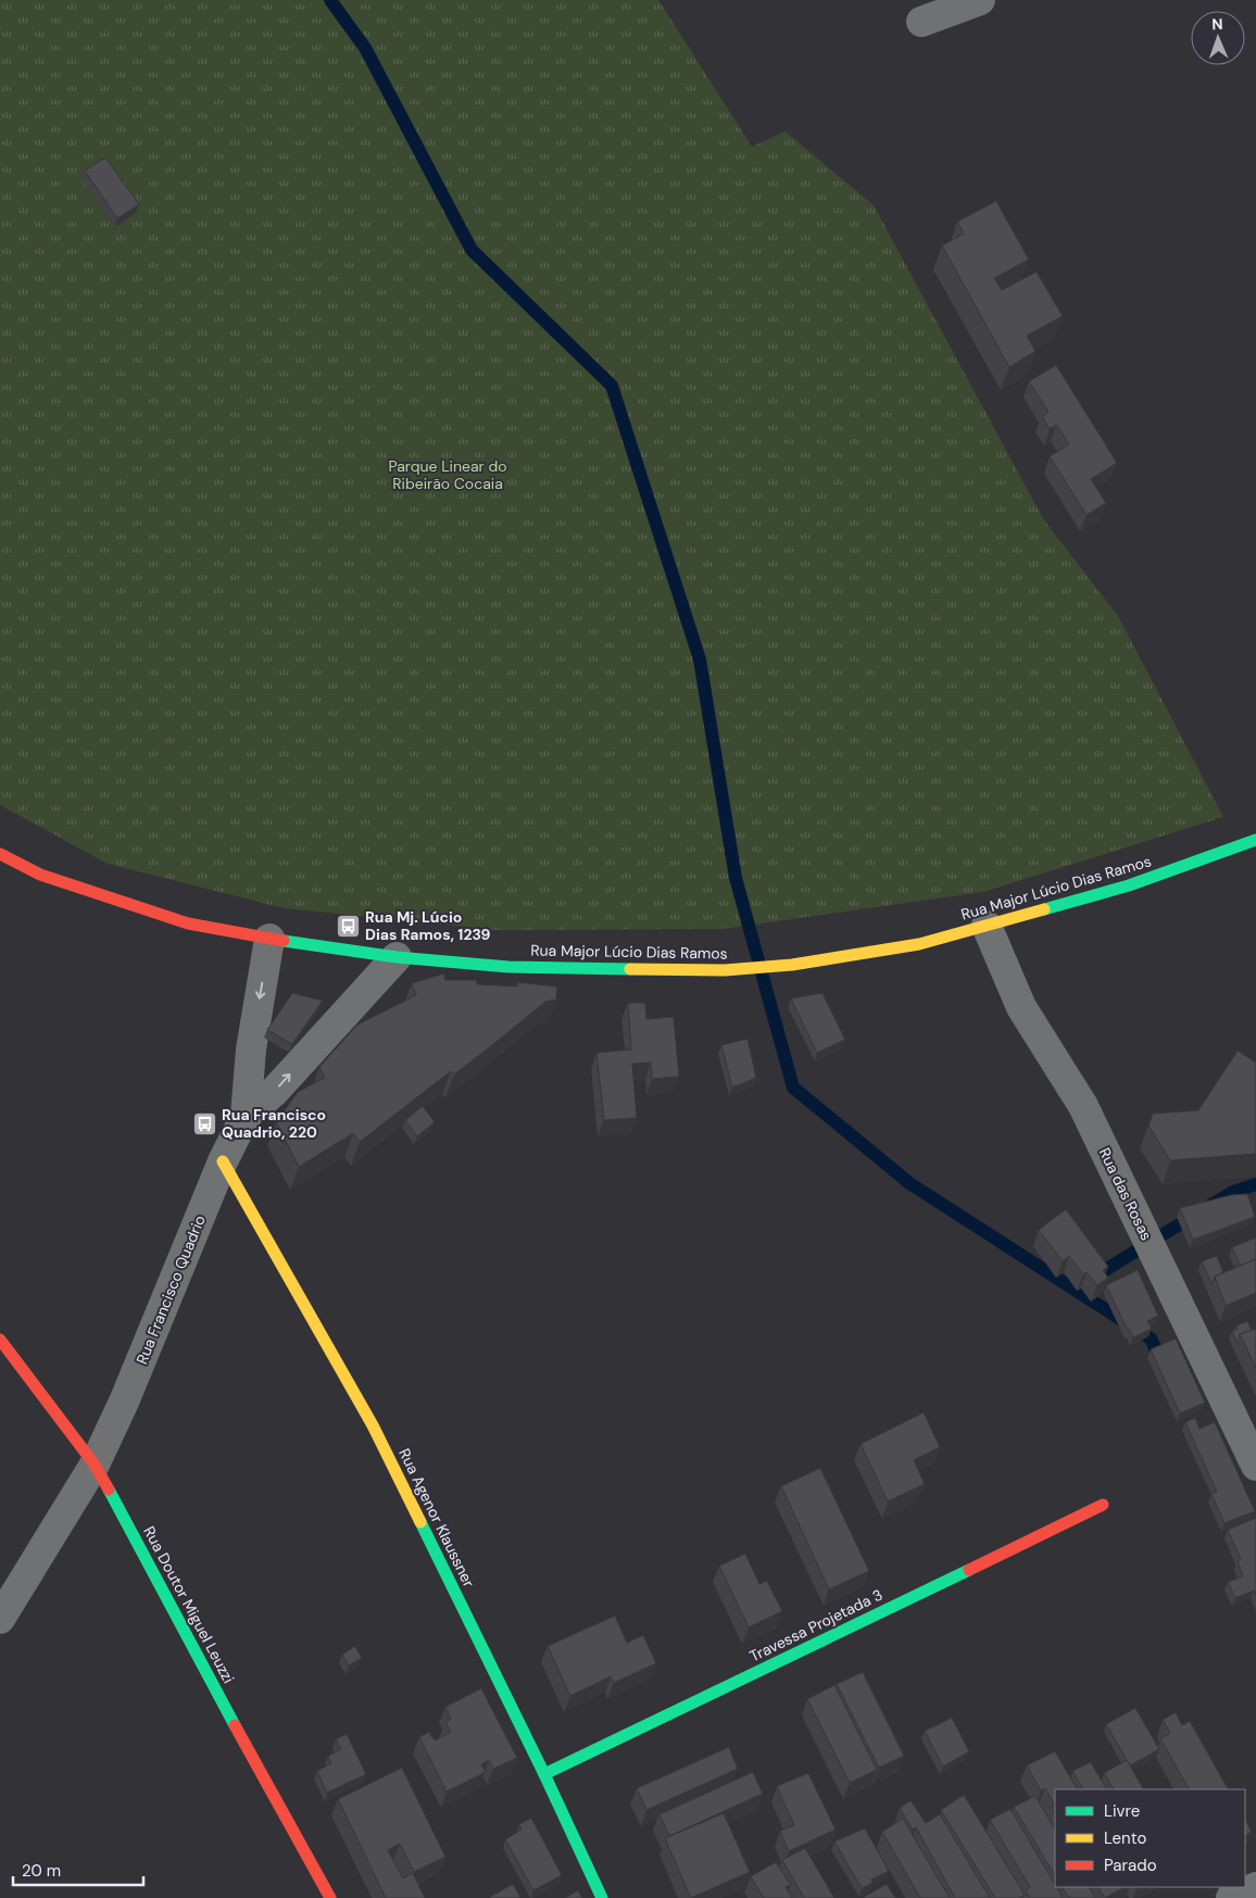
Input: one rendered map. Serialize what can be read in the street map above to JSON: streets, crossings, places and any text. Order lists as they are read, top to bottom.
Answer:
{
  "streets": {
    "street": [
      "Rua Major Lúcio Dias Ramos",
      "Rua das Rosas",
      "Rua Francisco Quadrio",
      "Rua Agenor Klaussner",
      "Rua Doutor Miguel Leuzzi",
      "Travessa Projetada 3"
    ]
  },
  "crossings": [
    ["Rua Major Lúcio Dias Ramos", "Rua das Rosas"],
    ["Rua Major Lúcio Dias Ramos", "Rua Francisco Quadrio"],
    ["Rua Francisco Quadrio", "Rua Agenor Klaussner"],
    ["Rua Francisco Quadrio", "Rua Doutor Miguel Leuzzi"],
    ["Rua Agenor Klaussner", "Travessa Projetada 3"]
  ],
  "parks": ["Parque Linear do Ribeirão Cocaia"],
  "places": {
    "bus stop": ["Rua Mj. Lúcio Dias Ramos, 1239", "Rua Francisco Quadrio, 220"]
  },
  "legend": ["Livre", "Lento", "Parado"],
  "scale_bar": "20 m",
  "north": "top"
}
